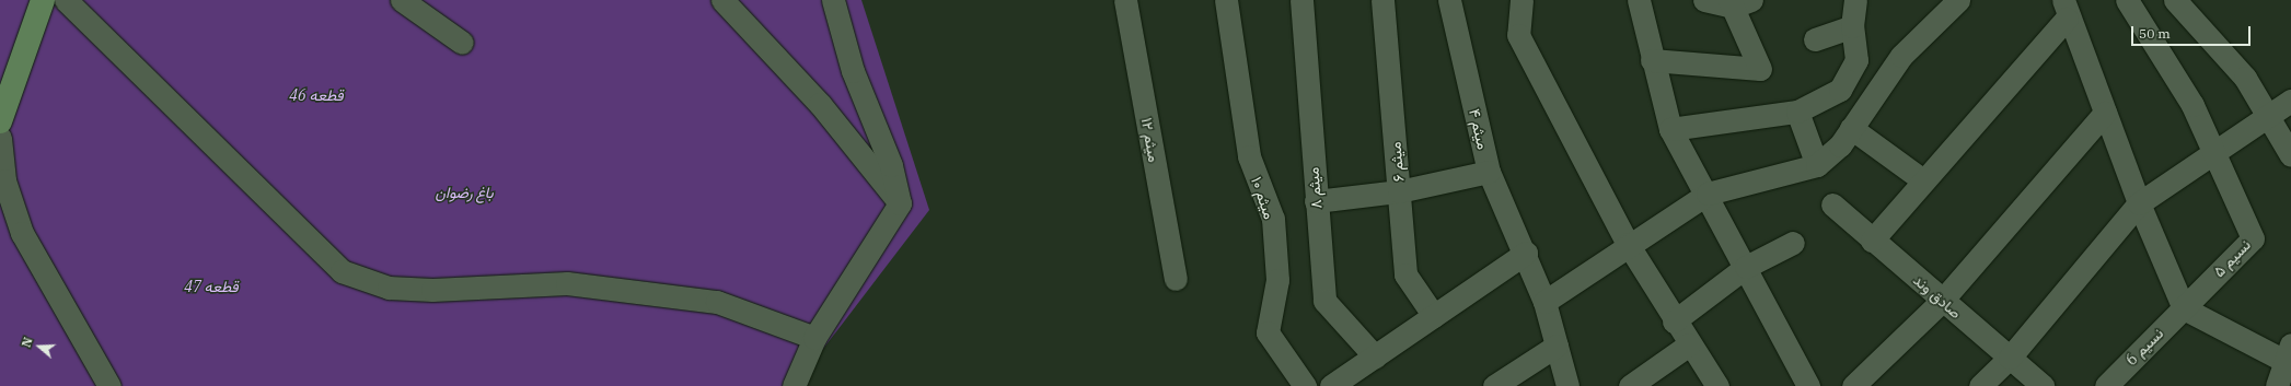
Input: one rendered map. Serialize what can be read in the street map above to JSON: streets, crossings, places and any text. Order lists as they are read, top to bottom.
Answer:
{
  "streets": {
    "street": [
      "۴ میثم",
      "۱۲ میثم",
      "۶ میثم",
      "۸ میثم",
      "۱۰ میثم",
      "نسیم ۵",
      "صادق وند",
      "نسیم 6"
    ]
  },
  "crossings": [
    ["نسیم ۵", "نسیم 6"]
  ],
  "parks": ["قطعه 46", "باغ رضوان", "قطعه 47"],
  "scale_bar": "50 m",
  "north": "left"
}
